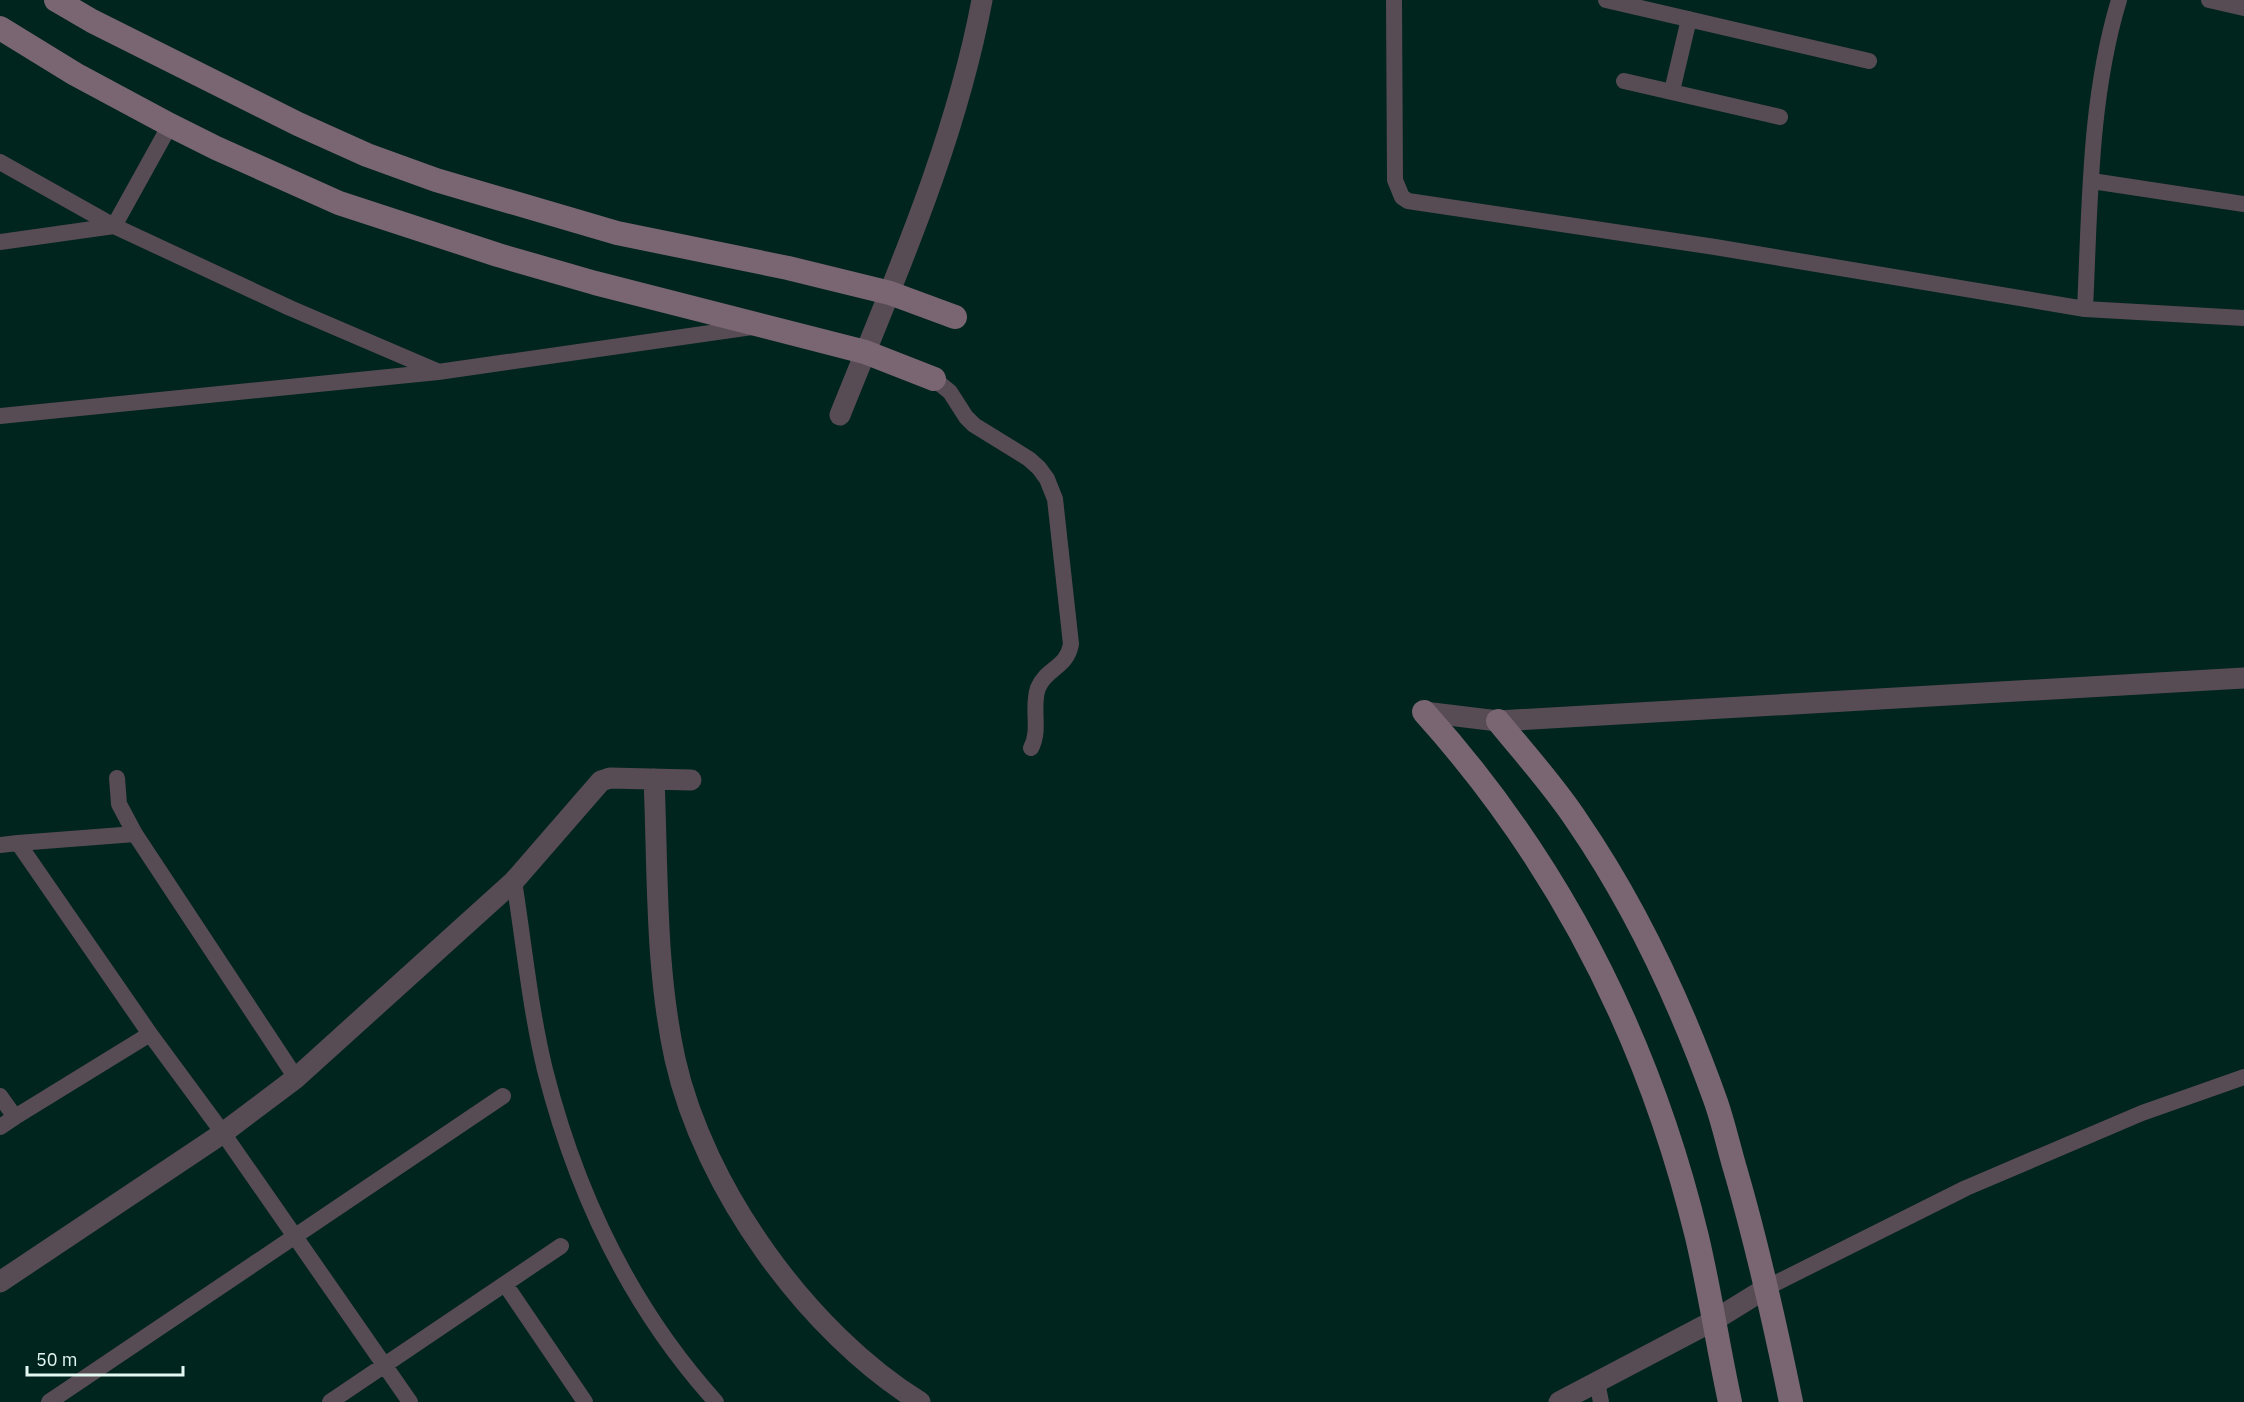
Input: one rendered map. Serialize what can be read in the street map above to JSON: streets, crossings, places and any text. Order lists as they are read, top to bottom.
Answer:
{
  "scale_bar": "50 m"
}
